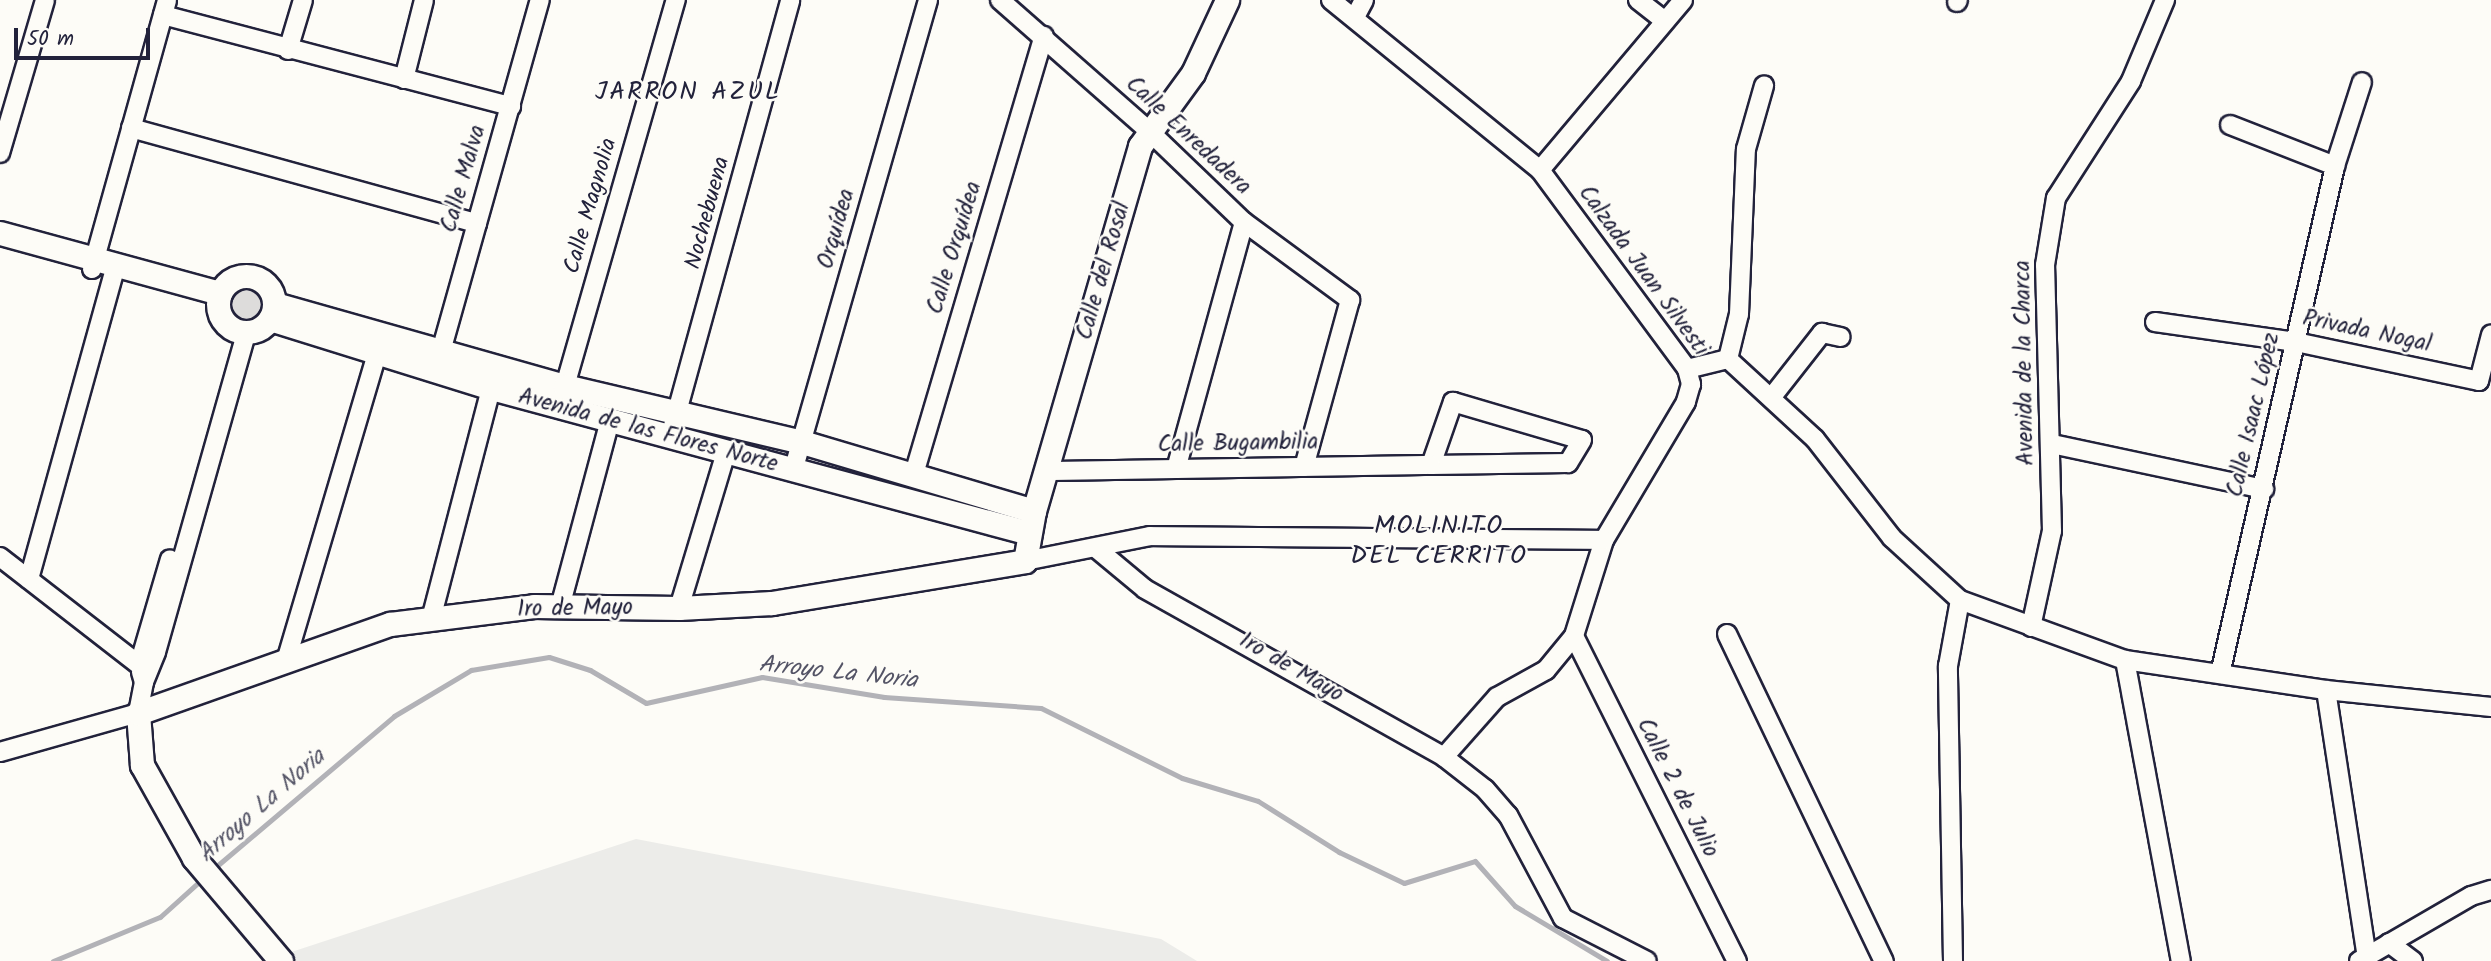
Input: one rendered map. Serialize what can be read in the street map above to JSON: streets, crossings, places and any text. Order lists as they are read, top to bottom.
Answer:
{
  "streets": {
    "street": [
      "Calle Enredadera",
      "Calle Malva",
      "Calle Magnolia",
      "Nochebuena",
      "Orquídea",
      "Calle Orquídea",
      "Calle del Rosal",
      "Calzada Juan Silvesti",
      "Privada Nogal",
      "Avenida de la Charca",
      "Calle Isaac López",
      "Avenida de las Flores Norte",
      "Calle Bugambilia",
      "1ro de Mayo",
      "Calle 2 de Julio"
    ]
  },
  "crossings": [
    ["Calle Enredadera", "Calle Orquídea"],
    ["Calle Enredadera", "Calle del Rosal"],
    ["Calle Enredadera", "Calle Bugambilia"],
    ["Calle Malva", "Avenida de las Flores Norte"],
    ["Calle Magnolia", "Avenida de las Flores Norte"],
    ["Nochebuena", "Avenida de las Flores Norte"],
    ["Orquídea", "Avenida de las Flores Norte"],
    ["Calle Orquídea", "Avenida de las Flores Norte"],
    ["Calle del Rosal", "Avenida de las Flores Norte"],
    ["Calle del Rosal", "Calle Bugambilia"],
    ["Calle del Rosal", "1ro de Mayo"],
    ["Calzada Juan Silvesti", "1ro de Mayo"],
    ["Calzada Juan Silvesti", "Calle 2 de Julio"],
    ["Privada Nogal", "Calle Isaac López"]
  ],
  "districts": ["JARRON AZUL", "MOLINITO DEL CERRITO"],
  "water": ["Arroyo La Noria"],
  "scale_bar": "50 m"
}
